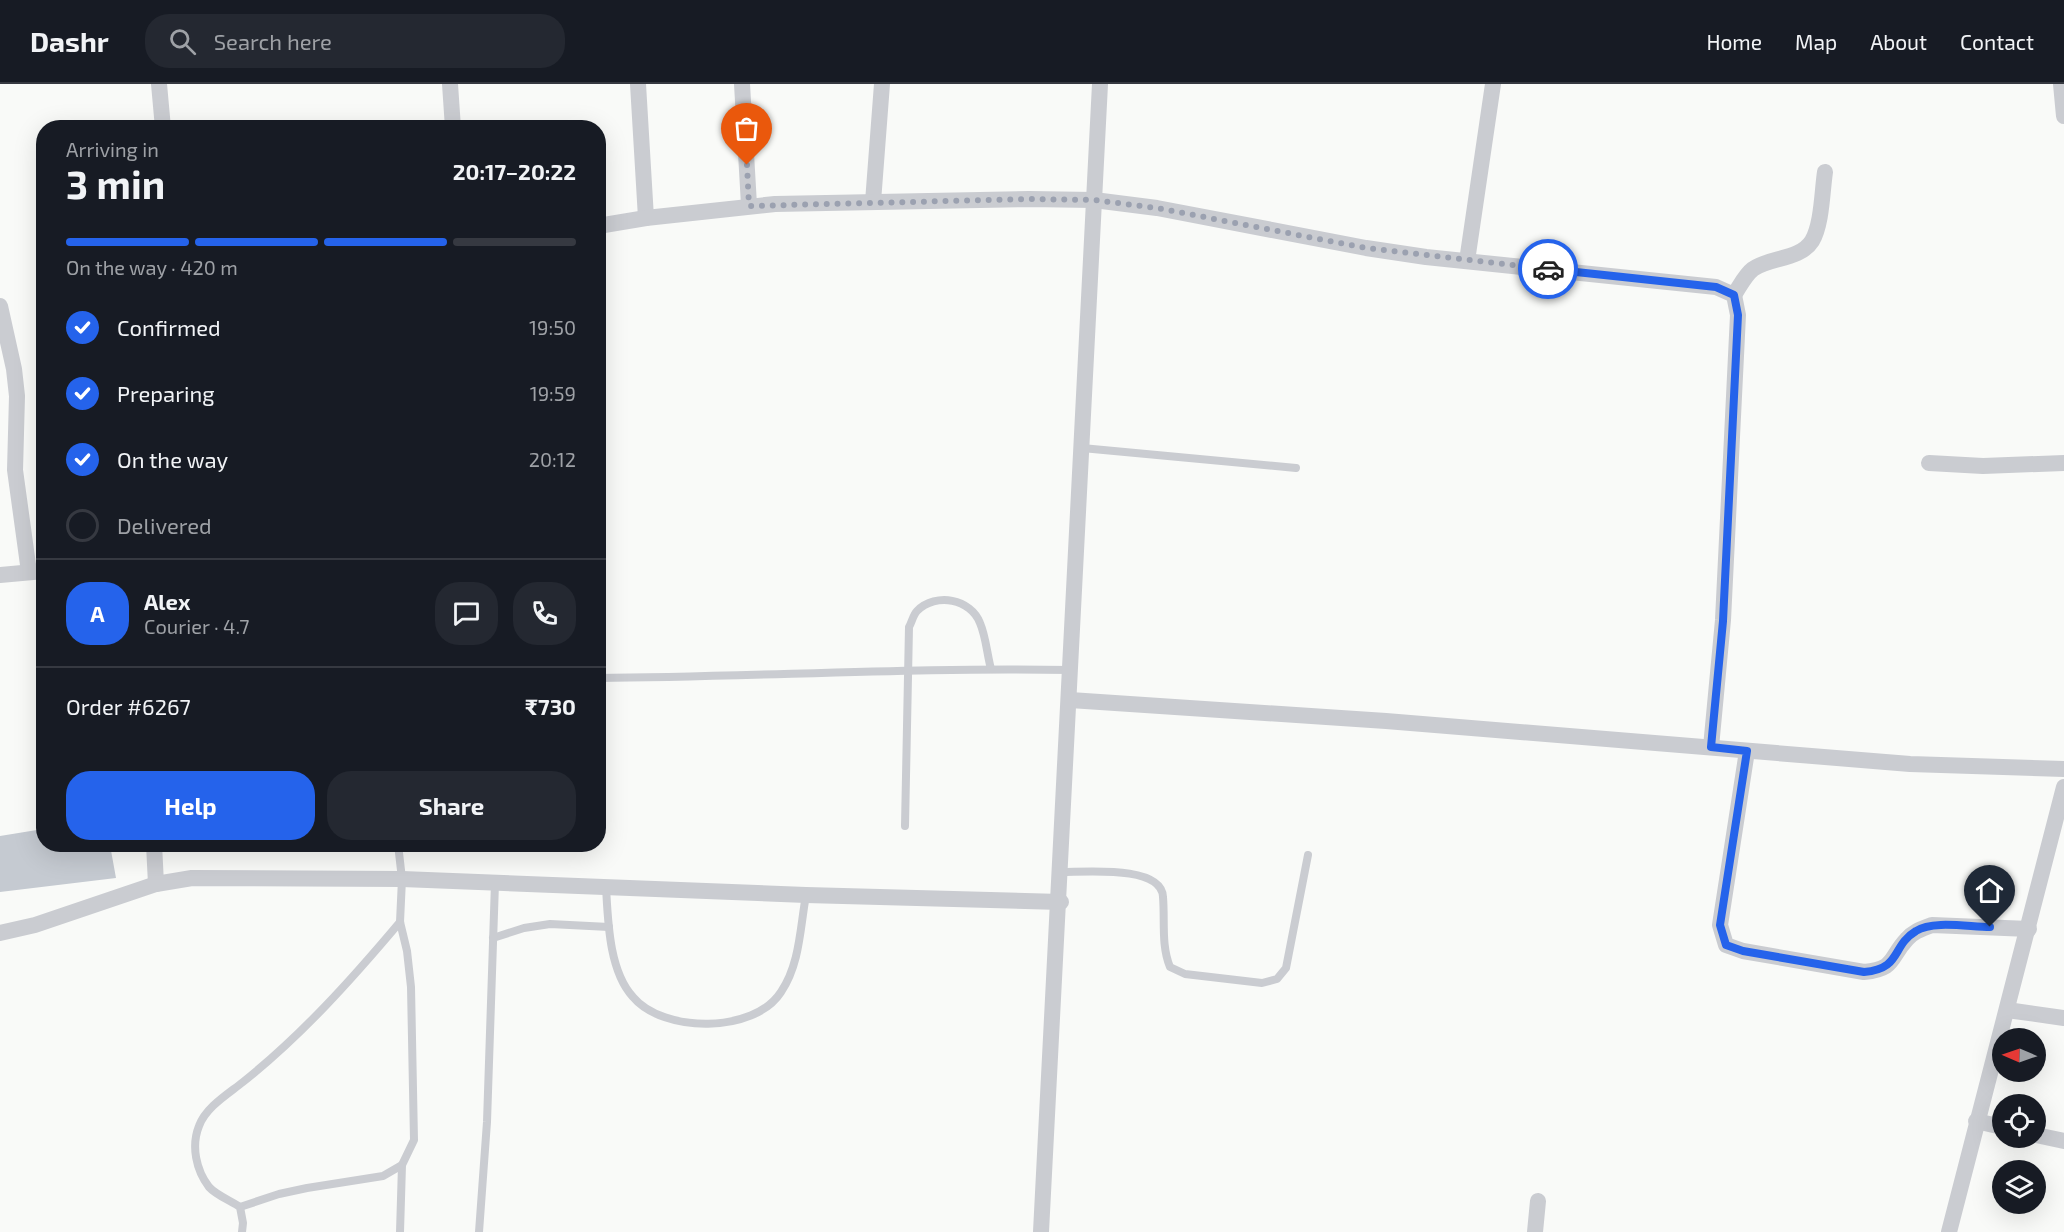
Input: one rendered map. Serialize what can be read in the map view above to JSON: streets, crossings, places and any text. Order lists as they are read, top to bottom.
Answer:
{
  "north": "left",
  "page": {
    "header": "Dashr",
    "search": "Search here",
    "nav": [
      "Home",
      "Map",
      "About",
      "Contact"
    ],
    "heading": ["3 min", "Arriving in", "20:17–20:22"],
    "panel": [
      "Alex",
      "Courier · 4.7",
      "Order #6267",
      "₹730"
    ],
    "bar": "On the way · 420 m",
    "list": [
      ["Confirmed", "19:50"],
      ["Preparing", "19:59"],
      ["On the way", "20:12"],
      "Delivered"
    ],
    "round": "A",
    "buttons": ["Help", "Share"]
  }
}
